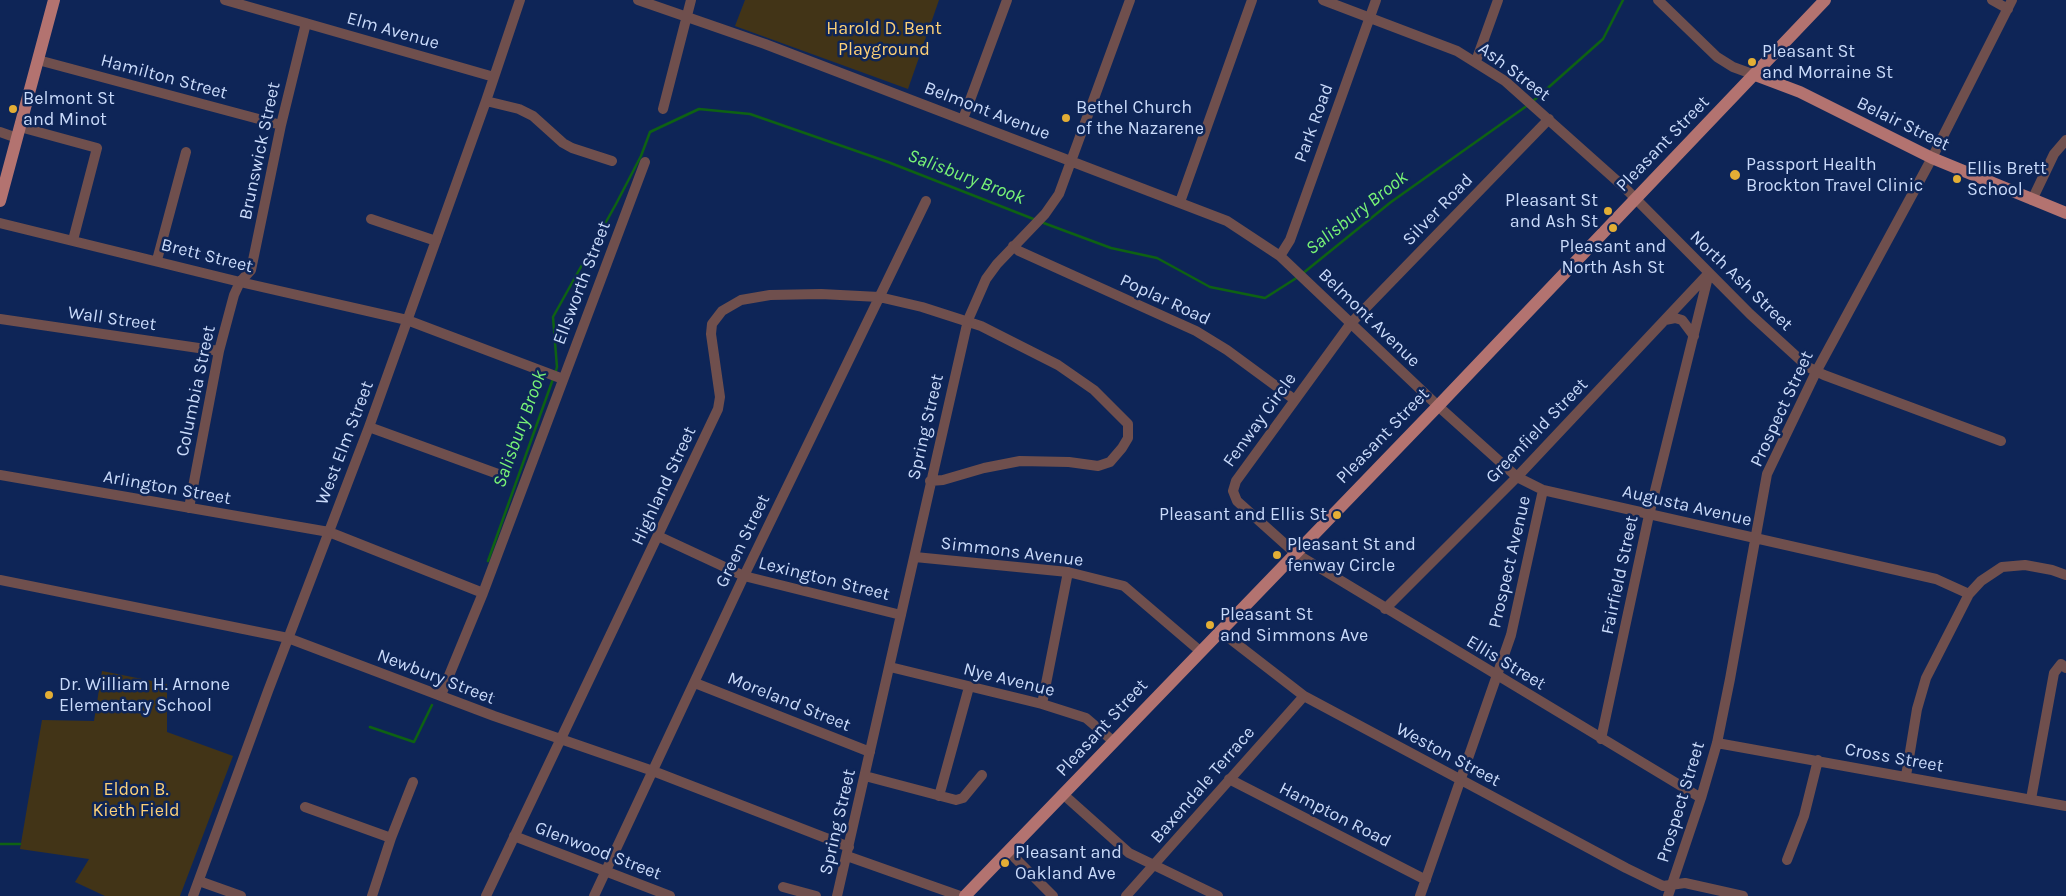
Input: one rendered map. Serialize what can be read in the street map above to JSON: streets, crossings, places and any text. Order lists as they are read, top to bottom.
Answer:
{
  "streets": {
    "main road": ["Belair Street", "Pleasant Street"],
    "street": [
      "Elm Avenue",
      "Ash Street",
      "Hamilton Street",
      "Belmont Avenue",
      "Park Road",
      "Brunswick Street",
      "Silver Road",
      "Brett Street",
      "North Ash Street",
      "Ellsworth Street",
      "Poplar Road",
      "Wall Street",
      "Columbia Street",
      "Prospect Street",
      "Fenway Circle",
      "Spring Street",
      "Greenfield Street",
      "West Elm Street",
      "Highland Street",
      "Arlington Street",
      "Augusta Avenue",
      "Green Street",
      "Simmons Avenue",
      "Prospect Avenue",
      "Fairfield Street",
      "Lexington Street",
      "Ellis Street",
      "Newbury Street",
      "Nye Avenue",
      "Moreland Street",
      "Weston Street",
      "Cross Street",
      "Baxendale Terrace",
      "Hampton Road",
      "Glenwood Street"
    ]
  },
  "crossings": [
    ["Elm Avenue", "Brunswick Street"],
    ["Elm Avenue", "West Elm Street"],
    ["Ash Street", "Park Road"],
    ["Ash Street", "Pleasant Street"],
    ["Ash Street", "Silver Road"],
    ["Ash Street", "North Ash Street"],
    ["Hamilton Street", "Brunswick Street"],
    ["Belmont Avenue", "Park Road"],
    ["Belmont Avenue", "Pleasant Street"],
    ["Belmont Avenue", "Silver Road"],
    ["Belmont Avenue", "Fenway Circle"],
    ["Belmont Avenue", "Spring Street"],
    ["Belmont Avenue", "Augusta Avenue"],
    ["Belair Street", "Pleasant Street"],
    ["Belair Street", "Prospect Street"],
    ["Pleasant Street", "North Ash Street"],
    ["Pleasant Street", "Fenway Circle"],
    ["Pleasant Street", "Augusta Avenue"],
    ["Pleasant Street", "Simmons Avenue"],
    ["Pleasant Street", "Ellis Street"],
    ["Pleasant Street", "Newbury Street"],
    ["Pleasant Street", "Nye Avenue"],
    ["Pleasant Street", "Weston Street"],
    ["Brunswick Street", "Brett Street"],
    ["Brunswick Street", "Columbia Street"],
    ["Silver Road", "Fenway Circle"],
    ["Brett Street", "Ellsworth Street"],
    ["Brett Street", "Columbia Street"],
    ["Brett Street", "West Elm Street"],
    ["North Ash Street", "Prospect Street"],
    ["North Ash Street", "Greenfield Street"],
    ["North Ash Street", "Fairfield Street"],
    ["Ellsworth Street", "Arlington Street"],
    ["Ellsworth Street", "Newbury Street"],
    ["Poplar Road", "Fenway Circle"],
    ["Poplar Road", "Spring Street"],
    ["Wall Street", "Columbia Street"],
    ["Columbia Street", "Arlington Street"],
    ["Prospect Street", "Augusta Avenue"],
    ["Prospect Street", "Ellis Street"],
    ["Prospect Street", "Weston Street"],
    ["Prospect Street", "Cross Street"],
    ["Fenway Circle", "Ellis Street"],
    ["Spring Street", "Highland Street"],
    ["Spring Street", "Simmons Avenue"],
    ["Spring Street", "Lexington Street"],
    ["Spring Street", "Newbury Street"],
    ["Spring Street", "Nye Avenue"],
    ["Spring Street", "Moreland Street"],
    ["Greenfield Street", "Augusta Avenue"],
    ["Greenfield Street", "Fairfield Street"],
    ["Greenfield Street", "Ellis Street"],
    ["West Elm Street", "Arlington Street"],
    ["West Elm Street", "Newbury Street"],
    ["Highland Street", "Green Street"],
    ["Highland Street", "Lexington Street"],
    ["Highland Street", "Newbury Street"],
    ["Highland Street", "Glenwood Street"],
    ["Augusta Avenue", "Prospect Avenue"],
    ["Augusta Avenue", "Fairfield Street"],
    ["Green Street", "Lexington Street"],
    ["Green Street", "Newbury Street"],
    ["Green Street", "Moreland Street"],
    ["Green Street", "Glenwood Street"],
    ["Prospect Avenue", "Ellis Street"],
    ["Prospect Avenue", "Weston Street"],
    ["Prospect Avenue", "Hampton Road"],
    ["Fairfield Street", "Ellis Street"],
    ["Weston Street", "Baxendale Terrace"],
    ["Baxendale Terrace", "Hampton Road"]
  ],
  "water": ["Salisbury Brook"],
  "parks": ["Harold D. Bent Playground", "Eldon B. Kieth Field"],
  "places": [
    "Pleasant St and Morraine St",
    "Belmont St and Minot",
    "Bethel Church of the Nazarene",
    "Passport Health Brockton Travel Clinic",
    "Ellis Brett School",
    "Pleasant St and Ash St",
    "Pleasant and North Ash St",
    "Pleasant and Ellis St",
    "Pleasant St and fenway Circle",
    "Pleasant St and Simmons Ave",
    "Dr. William H. Arnone Elementary School",
    "Pleasant and Oakland Ave"
  ]
}
